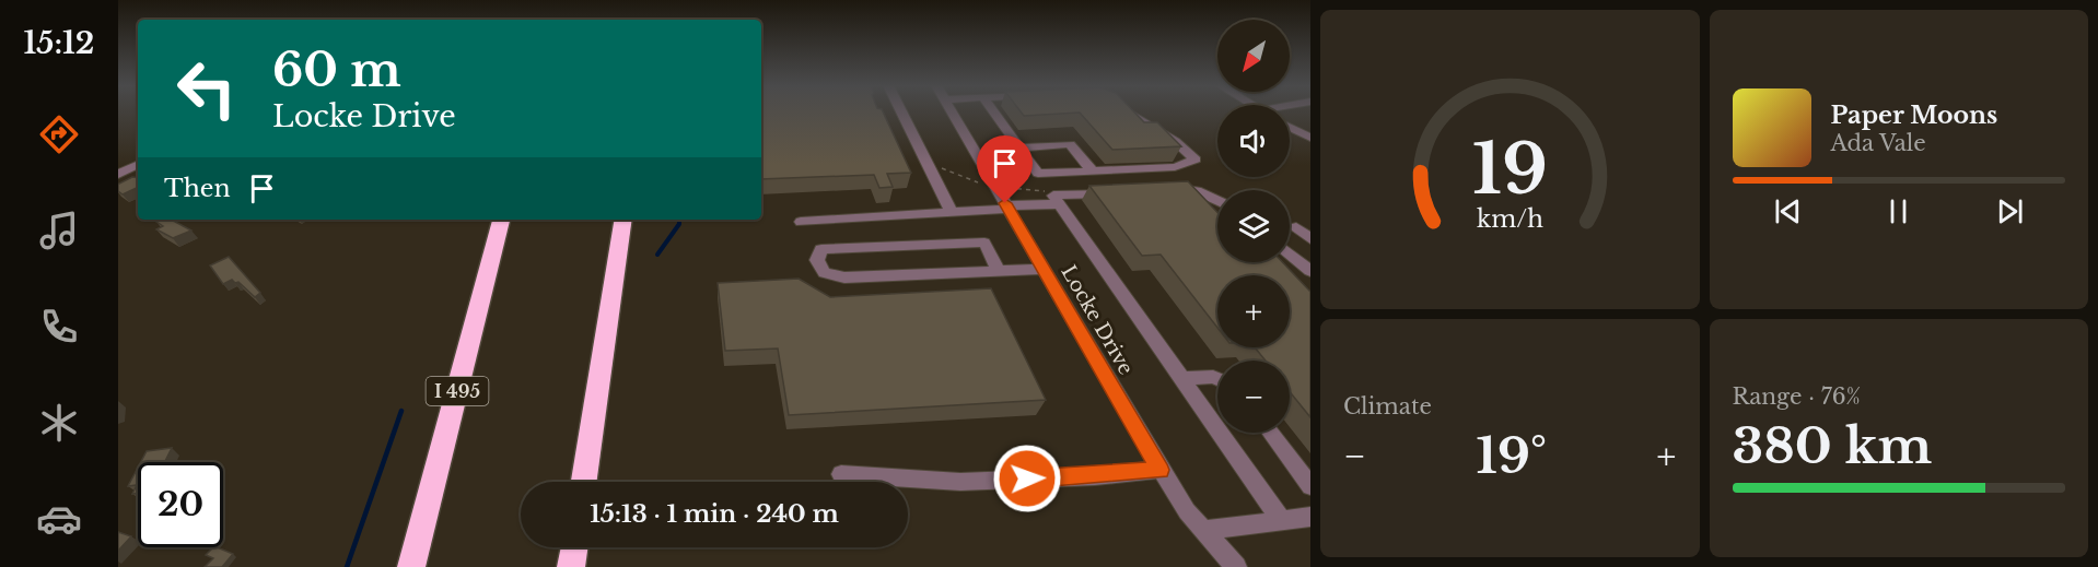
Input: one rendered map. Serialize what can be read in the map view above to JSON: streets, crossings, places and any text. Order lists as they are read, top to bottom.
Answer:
{
  "streets": {
    "highway": ["I 495"],
    "street": ["Locke Drive"]
  },
  "north": "bottom left",
  "page": {
    "tabs": "15:12",
    "map_buttons": ["+", "−"],
    "turn": ["60 m", "Locke Drive"],
    "song": ["Paper Moons", "Ada Vale"],
    "then": "Then",
    "tile": [
      "Climate",
      ["Range · 76%", "380 km"]
    ],
    "heat": ["−", "19°", "+"],
    "limit": "20",
    "trip": "15:13 · 1 min · 240 m",
    "gauge": ["19", "km/h"]
  }
}
